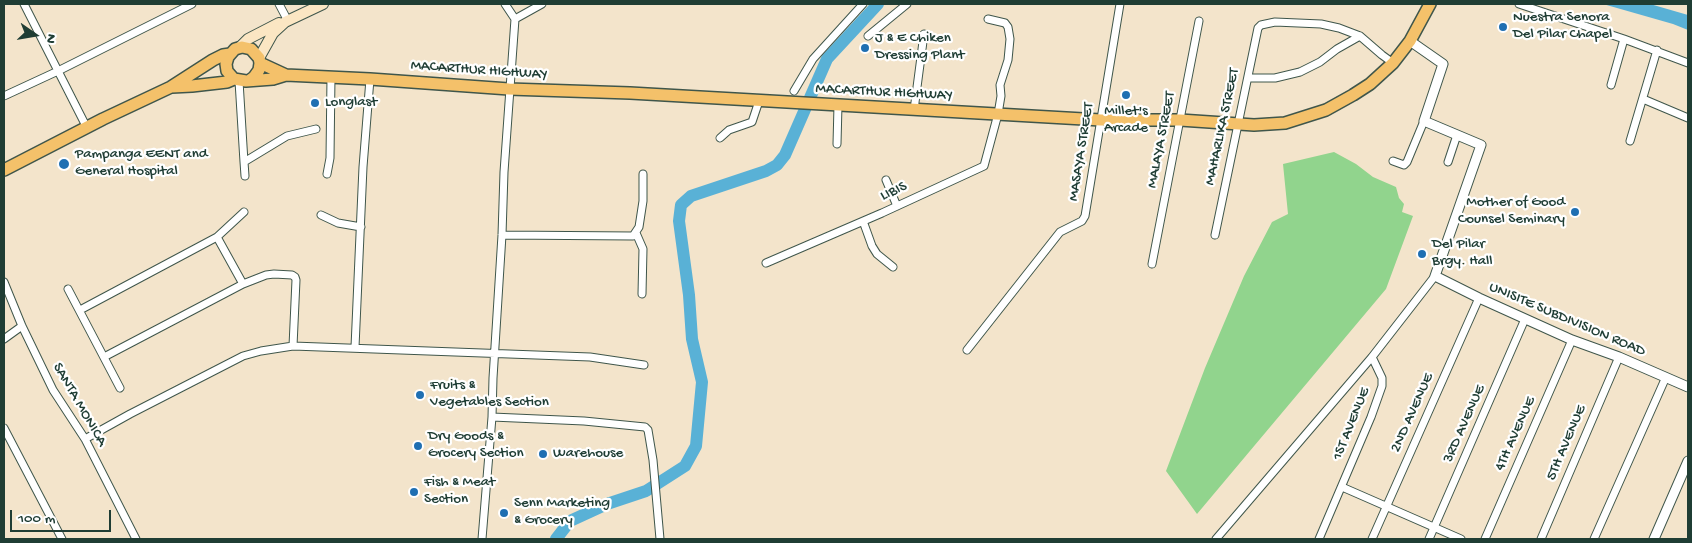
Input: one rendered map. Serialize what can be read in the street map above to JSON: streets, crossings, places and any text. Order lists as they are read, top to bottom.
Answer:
{
  "streets": {
    "highway": ["MACARTHUR HIGHWAY"],
    "street": [
      "MAHARLIKA STREET",
      "MALAYA STREET",
      "MASAYA STREET",
      "LIBIS",
      "UNISITE SUBDIVISION ROAD",
      "SANTA MONICA",
      "2ND AVENUE",
      "1ST AVENUE",
      "3RD AVENUE",
      "4TH AVENUE",
      "5TH AVENUE"
    ]
  },
  "crossings": [
    ["MACARTHUR HIGHWAY", "MAHARLIKA STREET"],
    ["MACARTHUR HIGHWAY", "MALAYA STREET"],
    ["MACARTHUR HIGHWAY", "MASAYA STREET"],
    ["MACARTHUR HIGHWAY", "LIBIS"],
    ["UNISITE SUBDIVISION ROAD", "2ND AVENUE"],
    ["UNISITE SUBDIVISION ROAD", "3RD AVENUE"],
    ["UNISITE SUBDIVISION ROAD", "4TH AVENUE"],
    ["UNISITE SUBDIVISION ROAD", "5TH AVENUE"]
  ],
  "places": [
    "Nuestra Senora Del Pilar Chapel",
    "J & E Chiken Dressing Plant",
    "Millet's Arcade",
    "Longlast",
    "Pampanga EENT and General Hospital",
    "Mother of Good Counsel Seminary",
    "Del Pilar Brgy. Hall",
    "Fruits & Vegetables Section",
    "Dry Goods & Grocery Section",
    "Warehouse",
    "Fish & Meat Section",
    "Senn Marketing & Grocery"
  ],
  "scale_bar": "100 m",
  "north": "right"
}
